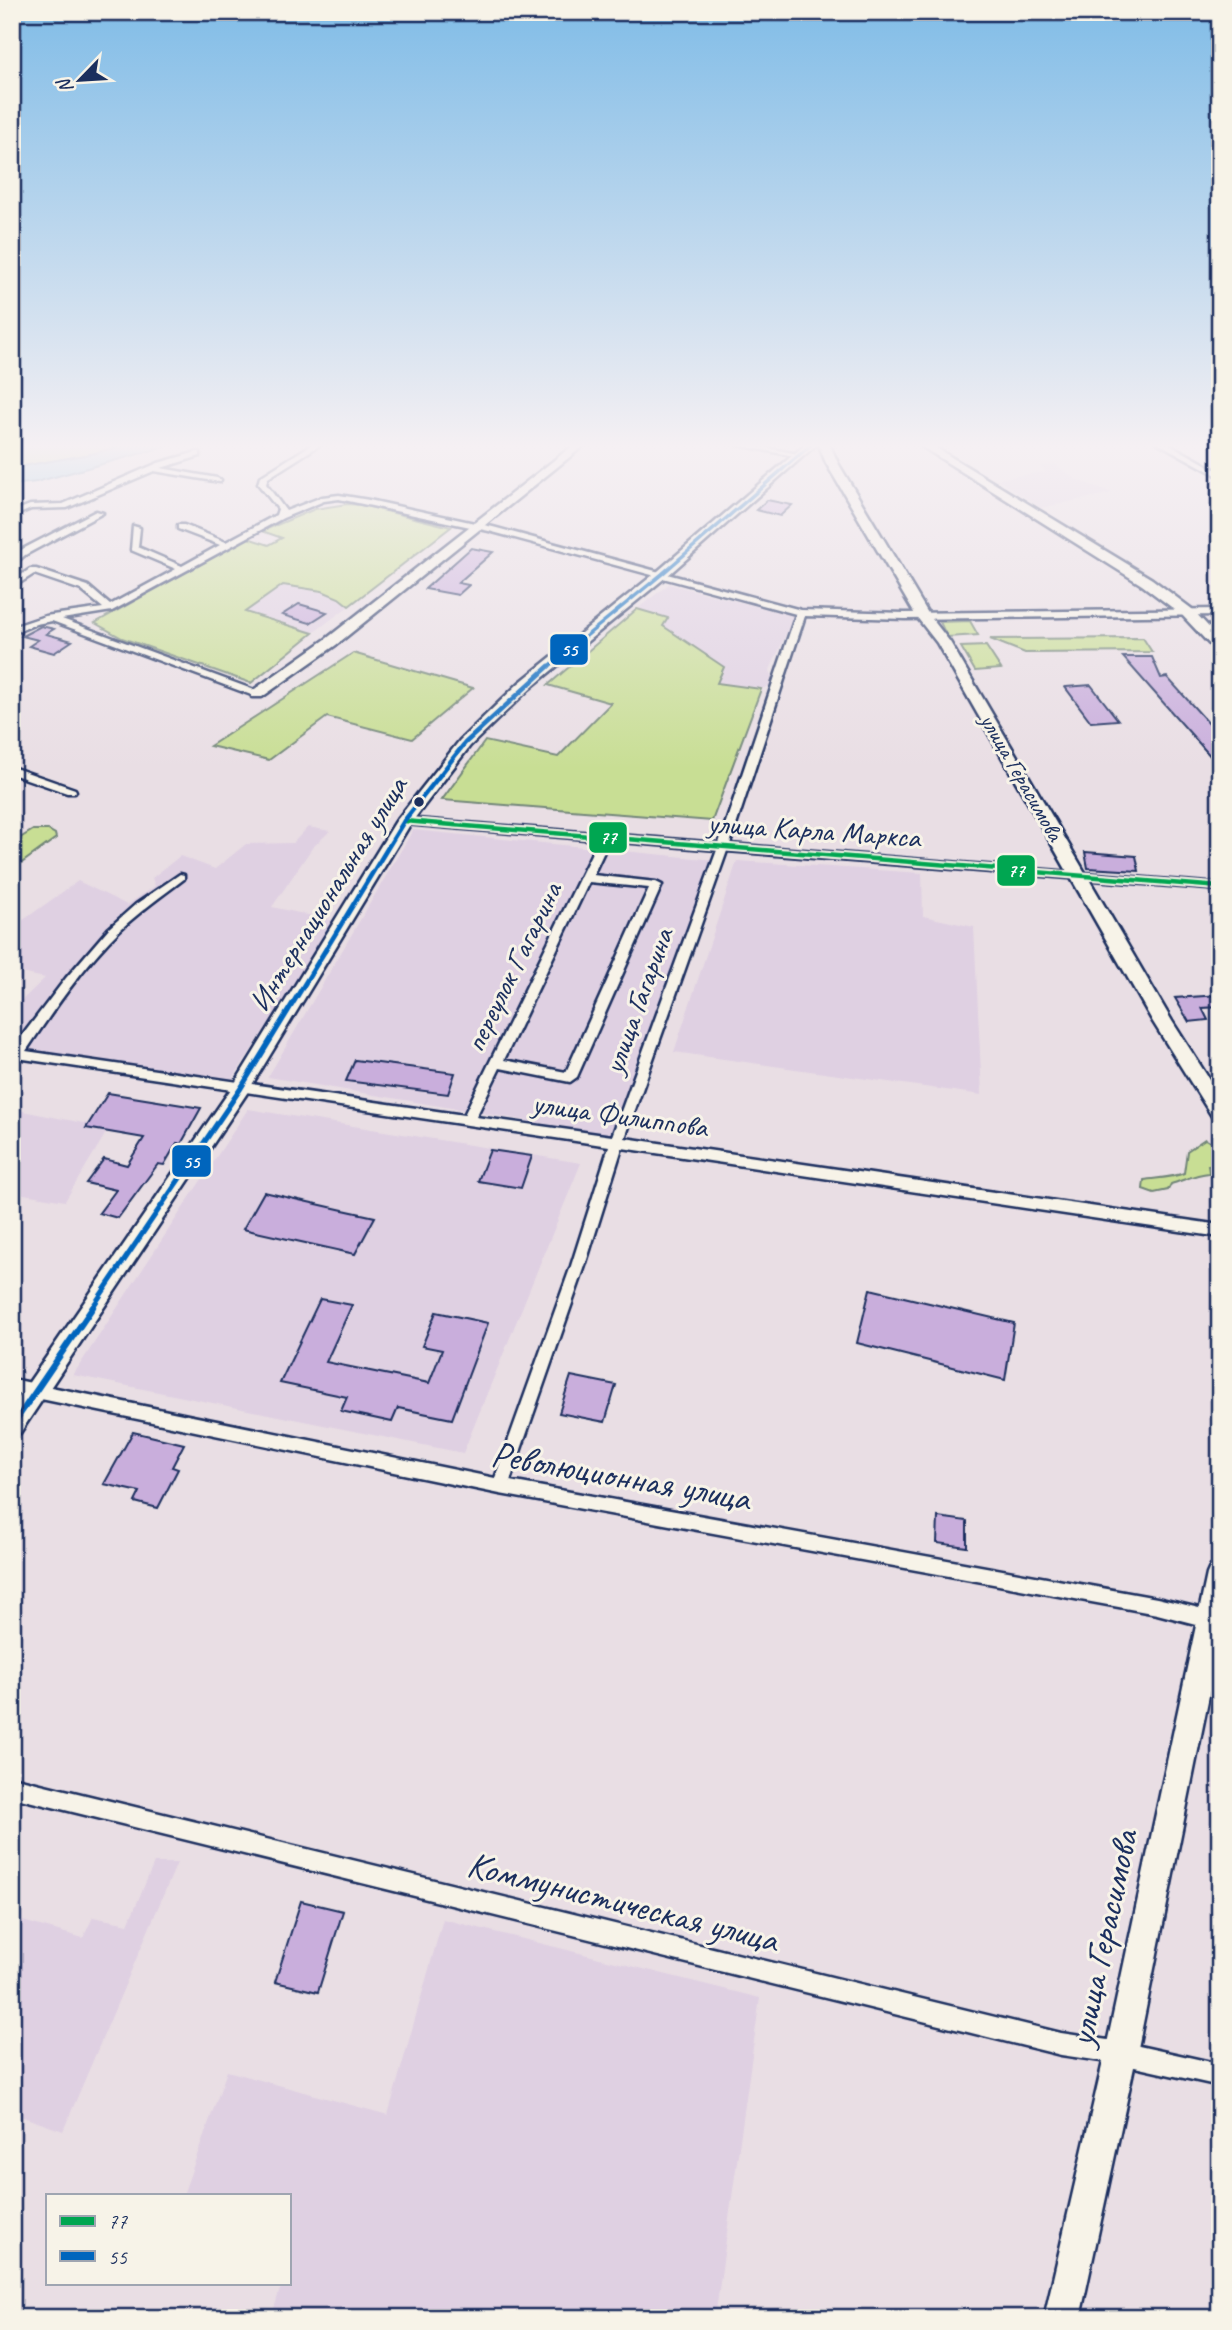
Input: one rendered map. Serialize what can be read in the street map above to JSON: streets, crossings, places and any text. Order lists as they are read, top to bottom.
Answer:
{
  "streets": {
    "main road": ["улица Герасимова", "Интернациональная улица"],
    "street": [
      "улица Карла Маркса",
      "переулок Гагарина",
      "улица Гагарина",
      "улица Филиппова",
      "Революционная улица",
      "Коммунистическая улица"
    ]
  },
  "crossings": [
    ["улица Герасимова", "улица Карла Маркса"],
    ["улица Герасимова", "Революционная улица"],
    ["улица Герасимова", "Коммунистическая улица"],
    ["улица Карла Маркса", "Интернациональная улица"],
    ["улица Карла Маркса", "переулок Гагарина"],
    ["улица Карла Маркса", "улица Гагарина"],
    ["Интернациональная улица", "улица Филиппова"],
    ["Интернациональная улица", "Революционная улица"],
    ["переулок Гагарина", "улица Филиппова"],
    ["улица Гагарина", "улица Филиппова"],
    ["улица Гагарина", "Революционная улица"]
  ],
  "lines": ["transit line 55", "transit line 77"],
  "legend": ["77", "55"],
  "north": "bottom left"
}
